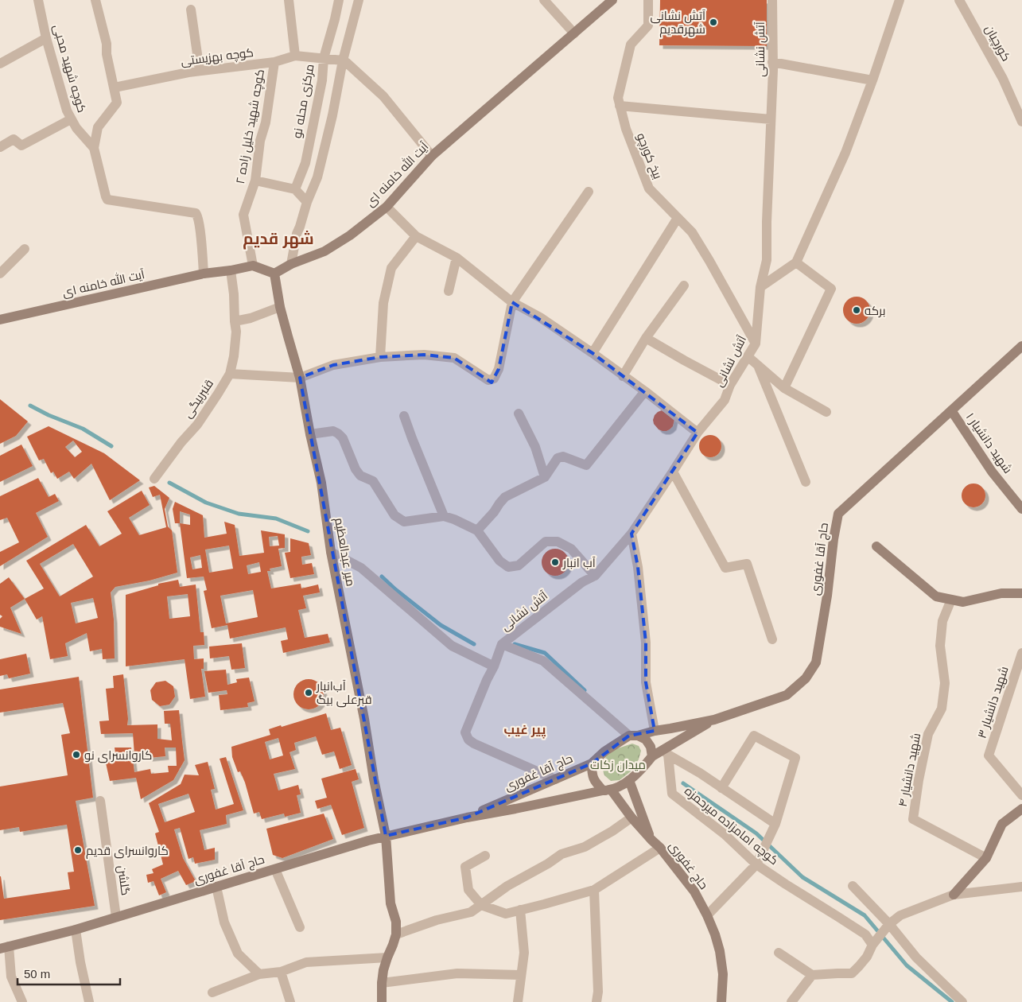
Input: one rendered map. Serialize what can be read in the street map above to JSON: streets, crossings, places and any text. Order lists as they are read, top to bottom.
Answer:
{
  "streets": {
    "main road": [
      "آیت الله خامنه ای",
      "شهید دانشیار ۱",
      "میر عبدالعظیم",
      "حاج آقا غفوری",
      "حاج غفوری"
    ],
    "street": [
      "کورچیان",
      "آتش نشانی",
      "کوچه بهزیستی",
      "کوچه شهید محبی",
      "مرکزی محله نو",
      "کوچه شهید خلیل زاده ۲",
      "بیخ کورچو",
      "قنبربیگی",
      "شهید دانشیار ۳",
      "شهید دانشیار ۴",
      "کوچه امامزاده میرحمزه",
      "گلشن"
    ]
  },
  "crossings": [
    ["آتش نشانی", "بیخ کورچو"],
    ["کوچه بهزیستی", "مرکزی محله نو"],
    ["کوچه بهزیستی", "کوچه شهید خلیل زاده ۲"],
    ["کوچه شهید محبی", "آیت الله خامنه ای"],
    ["کوچه شهید خلیل زاده ۲", "آیت الله خامنه ای"],
    ["آیت الله خامنه ای", "قنبربیگی"],
    ["آیت الله خامنه ای", "میر عبدالعظیم"],
    ["شهید دانشیار ۱", "حاج آقا غفوری"],
    ["میر عبدالعظیم", "حاج آقا غفوری"],
    ["حاج آقا غفوری", "کوچه امامزاده میرحمزه"],
    ["حاج آقا غفوری", "حاج غفوری"],
    ["حاج آقا غفوری", "گلشن"]
  ],
  "districts": ["شهر قدیم", "پیر غیب"],
  "parks": ["میدان زکات"],
  "places": [
    "آتش نشانی شهرقدیم",
    "برکه",
    "آب انبار",
    "آب‌انبار قبرعلی بیگ",
    "کاروانسرای نو",
    "کاروانسرای قدیم"
  ],
  "scale_bar": "50 m"
}
